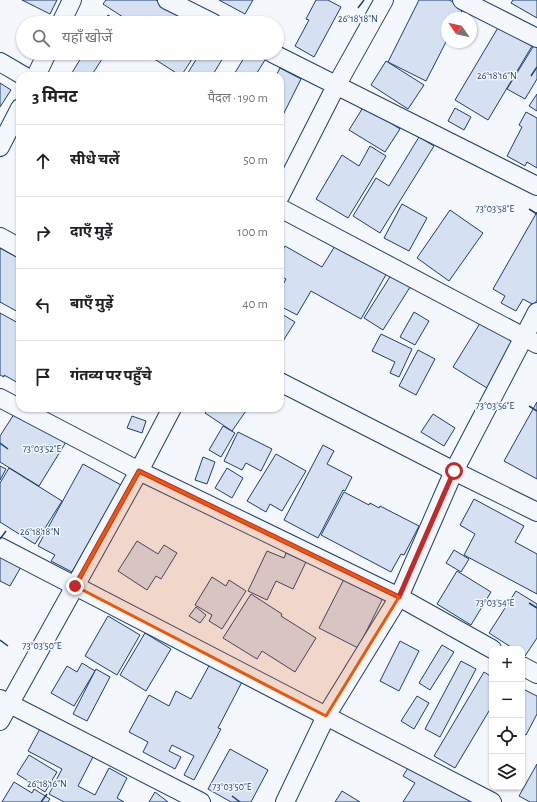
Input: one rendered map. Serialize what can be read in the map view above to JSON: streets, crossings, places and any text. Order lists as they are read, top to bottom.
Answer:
{
  "north": "top left",
  "page": {
    "search": "यहाँ खोजें",
    "heading": ["3 मिनट", "पैदल · 190 m"],
    "list": [
      ["सीधे चलें", "50 m"],
      ["दाएँ मुड़ें", "100 m"],
      ["बाएँ मुड़ें", "40 m"],
      "गंतव्य पर पहुँचे"
    ],
    "map_buttons": ["+", "−"]
  },
  "coordinates": [
    "26°18'18\"N",
    "26°18'16\"N",
    "73°03'58\"E",
    "73°03'56\"E",
    "73°03'52\"E",
    "73°03'54\"E",
    "73°03'50\"E"
  ]
}
